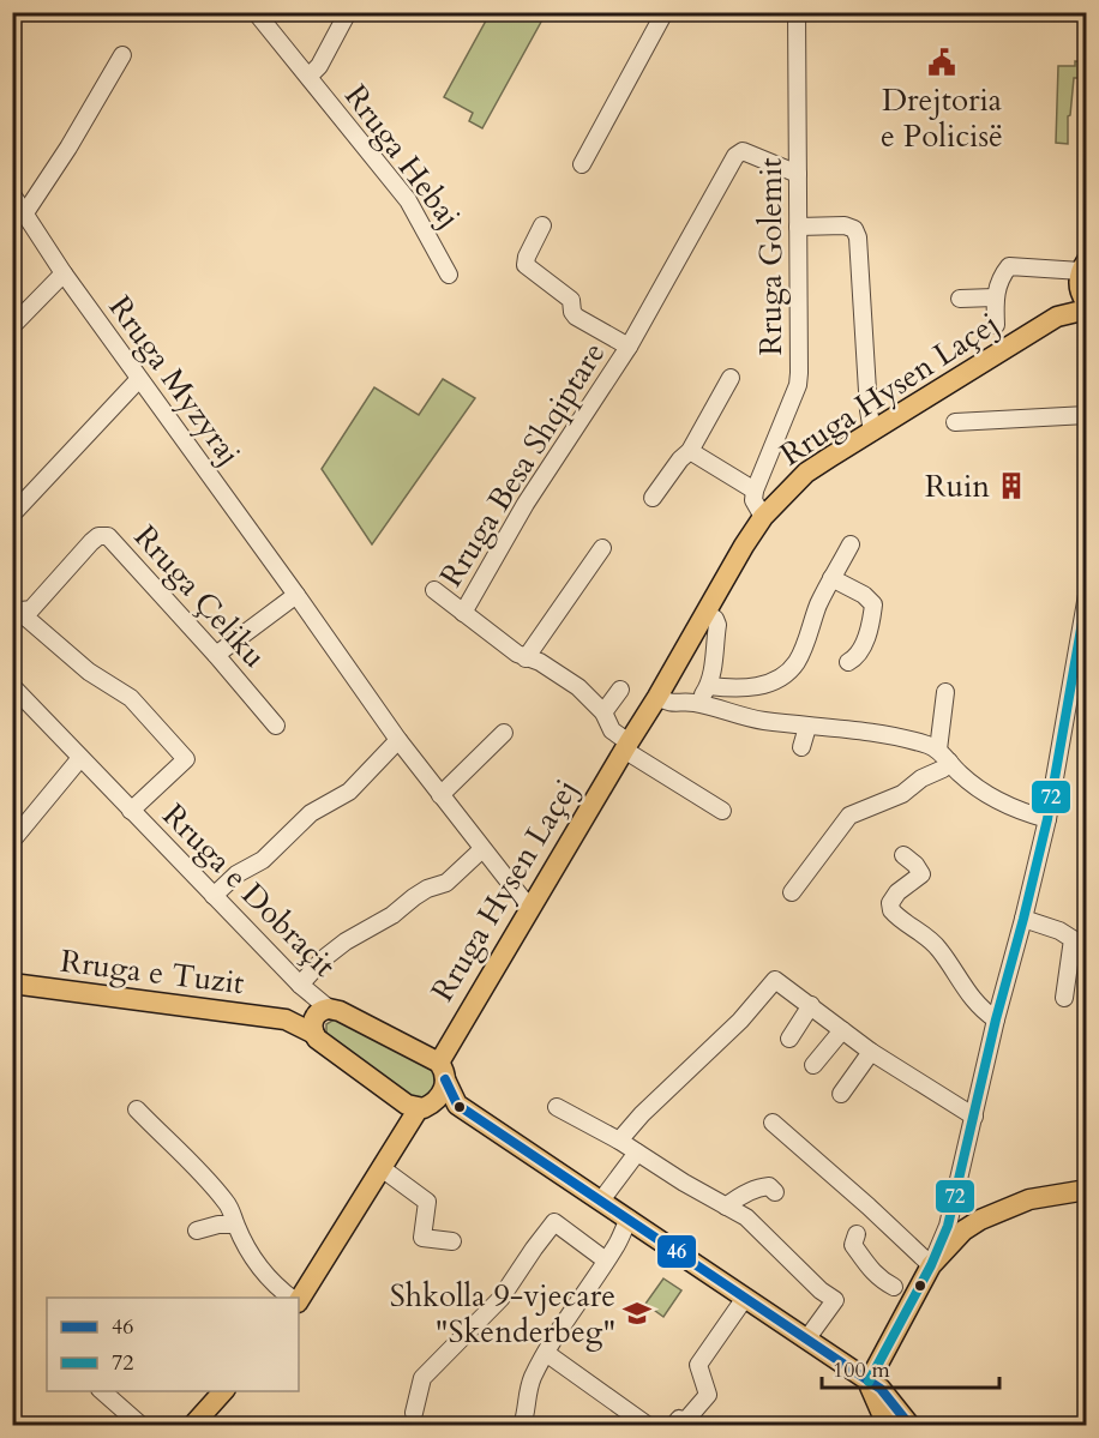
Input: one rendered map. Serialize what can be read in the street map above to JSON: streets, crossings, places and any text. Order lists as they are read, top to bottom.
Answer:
{
  "streets": {
    "main road": ["Rruga Hysen Laçej", "Rruga e Tuzit"],
    "street": [
      "Rruga Hebaj",
      "Rruga Golemit",
      "Rruga Myzyraj",
      "Rruga Besa Shqiptare",
      "Rruga Çeliku",
      "Rruga e Dobraçit"
    ]
  },
  "crossings": [
    ["Rruga Golemit", "Rruga Besa Shqiptare"],
    ["Rruga Myzyraj", "Rruga Hysen Laçej"]
  ],
  "places": {
    "public building": ["Drejtoria e Policisë"],
    "building": ["Ruin"],
    "school or university": ["Shkolla 9-vjecare \"Skenderbeg\""]
  },
  "lines": ["transit line 72", "transit line 46"],
  "legend": ["46", "72"],
  "scale_bar": "100 m"
}
